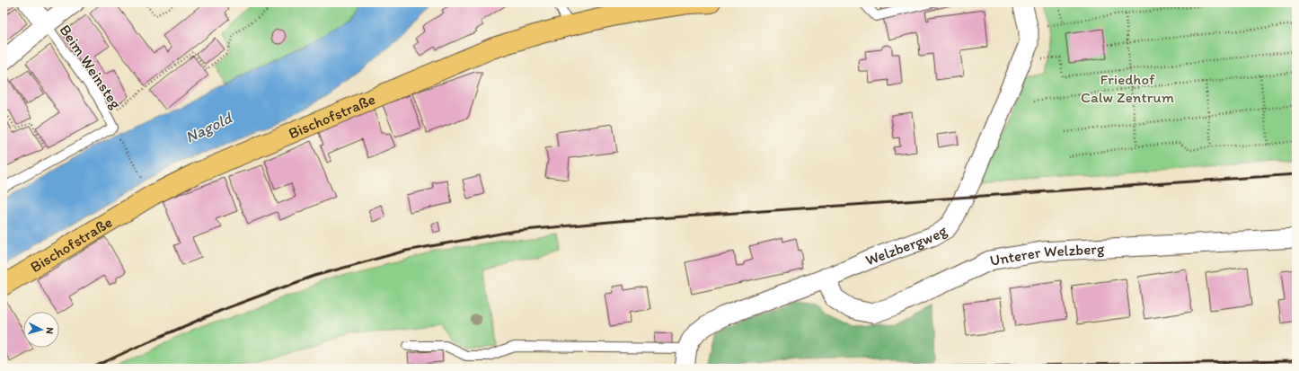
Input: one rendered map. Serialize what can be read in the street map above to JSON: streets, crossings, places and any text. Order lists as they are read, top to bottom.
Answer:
{
  "streets": {
    "main road": ["Bischofstraße"],
    "street": ["Welzbergweg", "Unterer Welzberg"],
    "lane": ["Beim Weinsteg"]
  },
  "crossings": [
    ["Welzbergweg", "Unterer Welzberg"]
  ],
  "water": ["Nagold"],
  "parks": ["Friedhof Calw Zentrum"],
  "north": "right"
}
